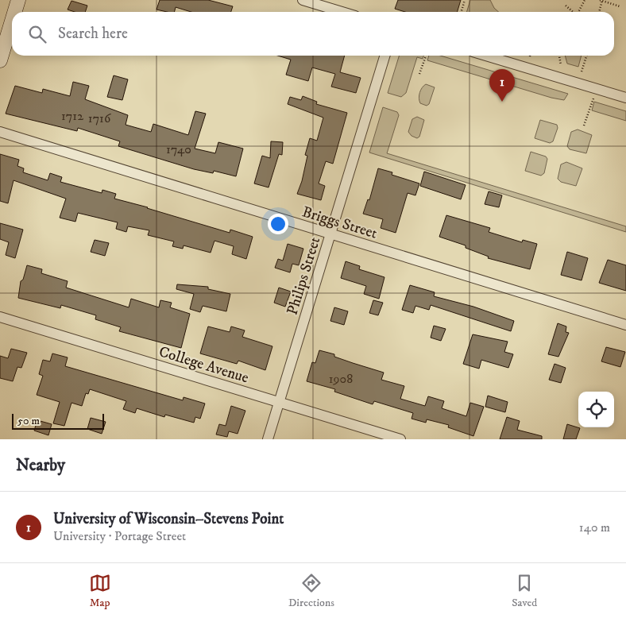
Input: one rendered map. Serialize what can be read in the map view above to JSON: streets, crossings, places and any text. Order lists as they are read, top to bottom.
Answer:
{
  "streets": {
    "street": ["Briggs Street", "Philips Street", "College Avenue"]
  },
  "crossings": [
    ["Briggs Street", "Philips Street"],
    ["Philips Street", "College Avenue"]
  ],
  "house_numbers": [
    "1712",
    "1716",
    "1740",
    "1908"
  ],
  "scale_bar": "50 m",
  "page": {
    "search": "Search here",
    "pins": "1",
    "scale": "50 m",
    "heading": "Nearby",
    "list": [
      {
        "mark": "1",
        "name": "University of Wisconsin–Stevens Point",
        "note": "University · Portage Street",
        "value": "140 m"
      }
    ],
    "nav": ["Map", "Directions", "Saved"]
  }
}
